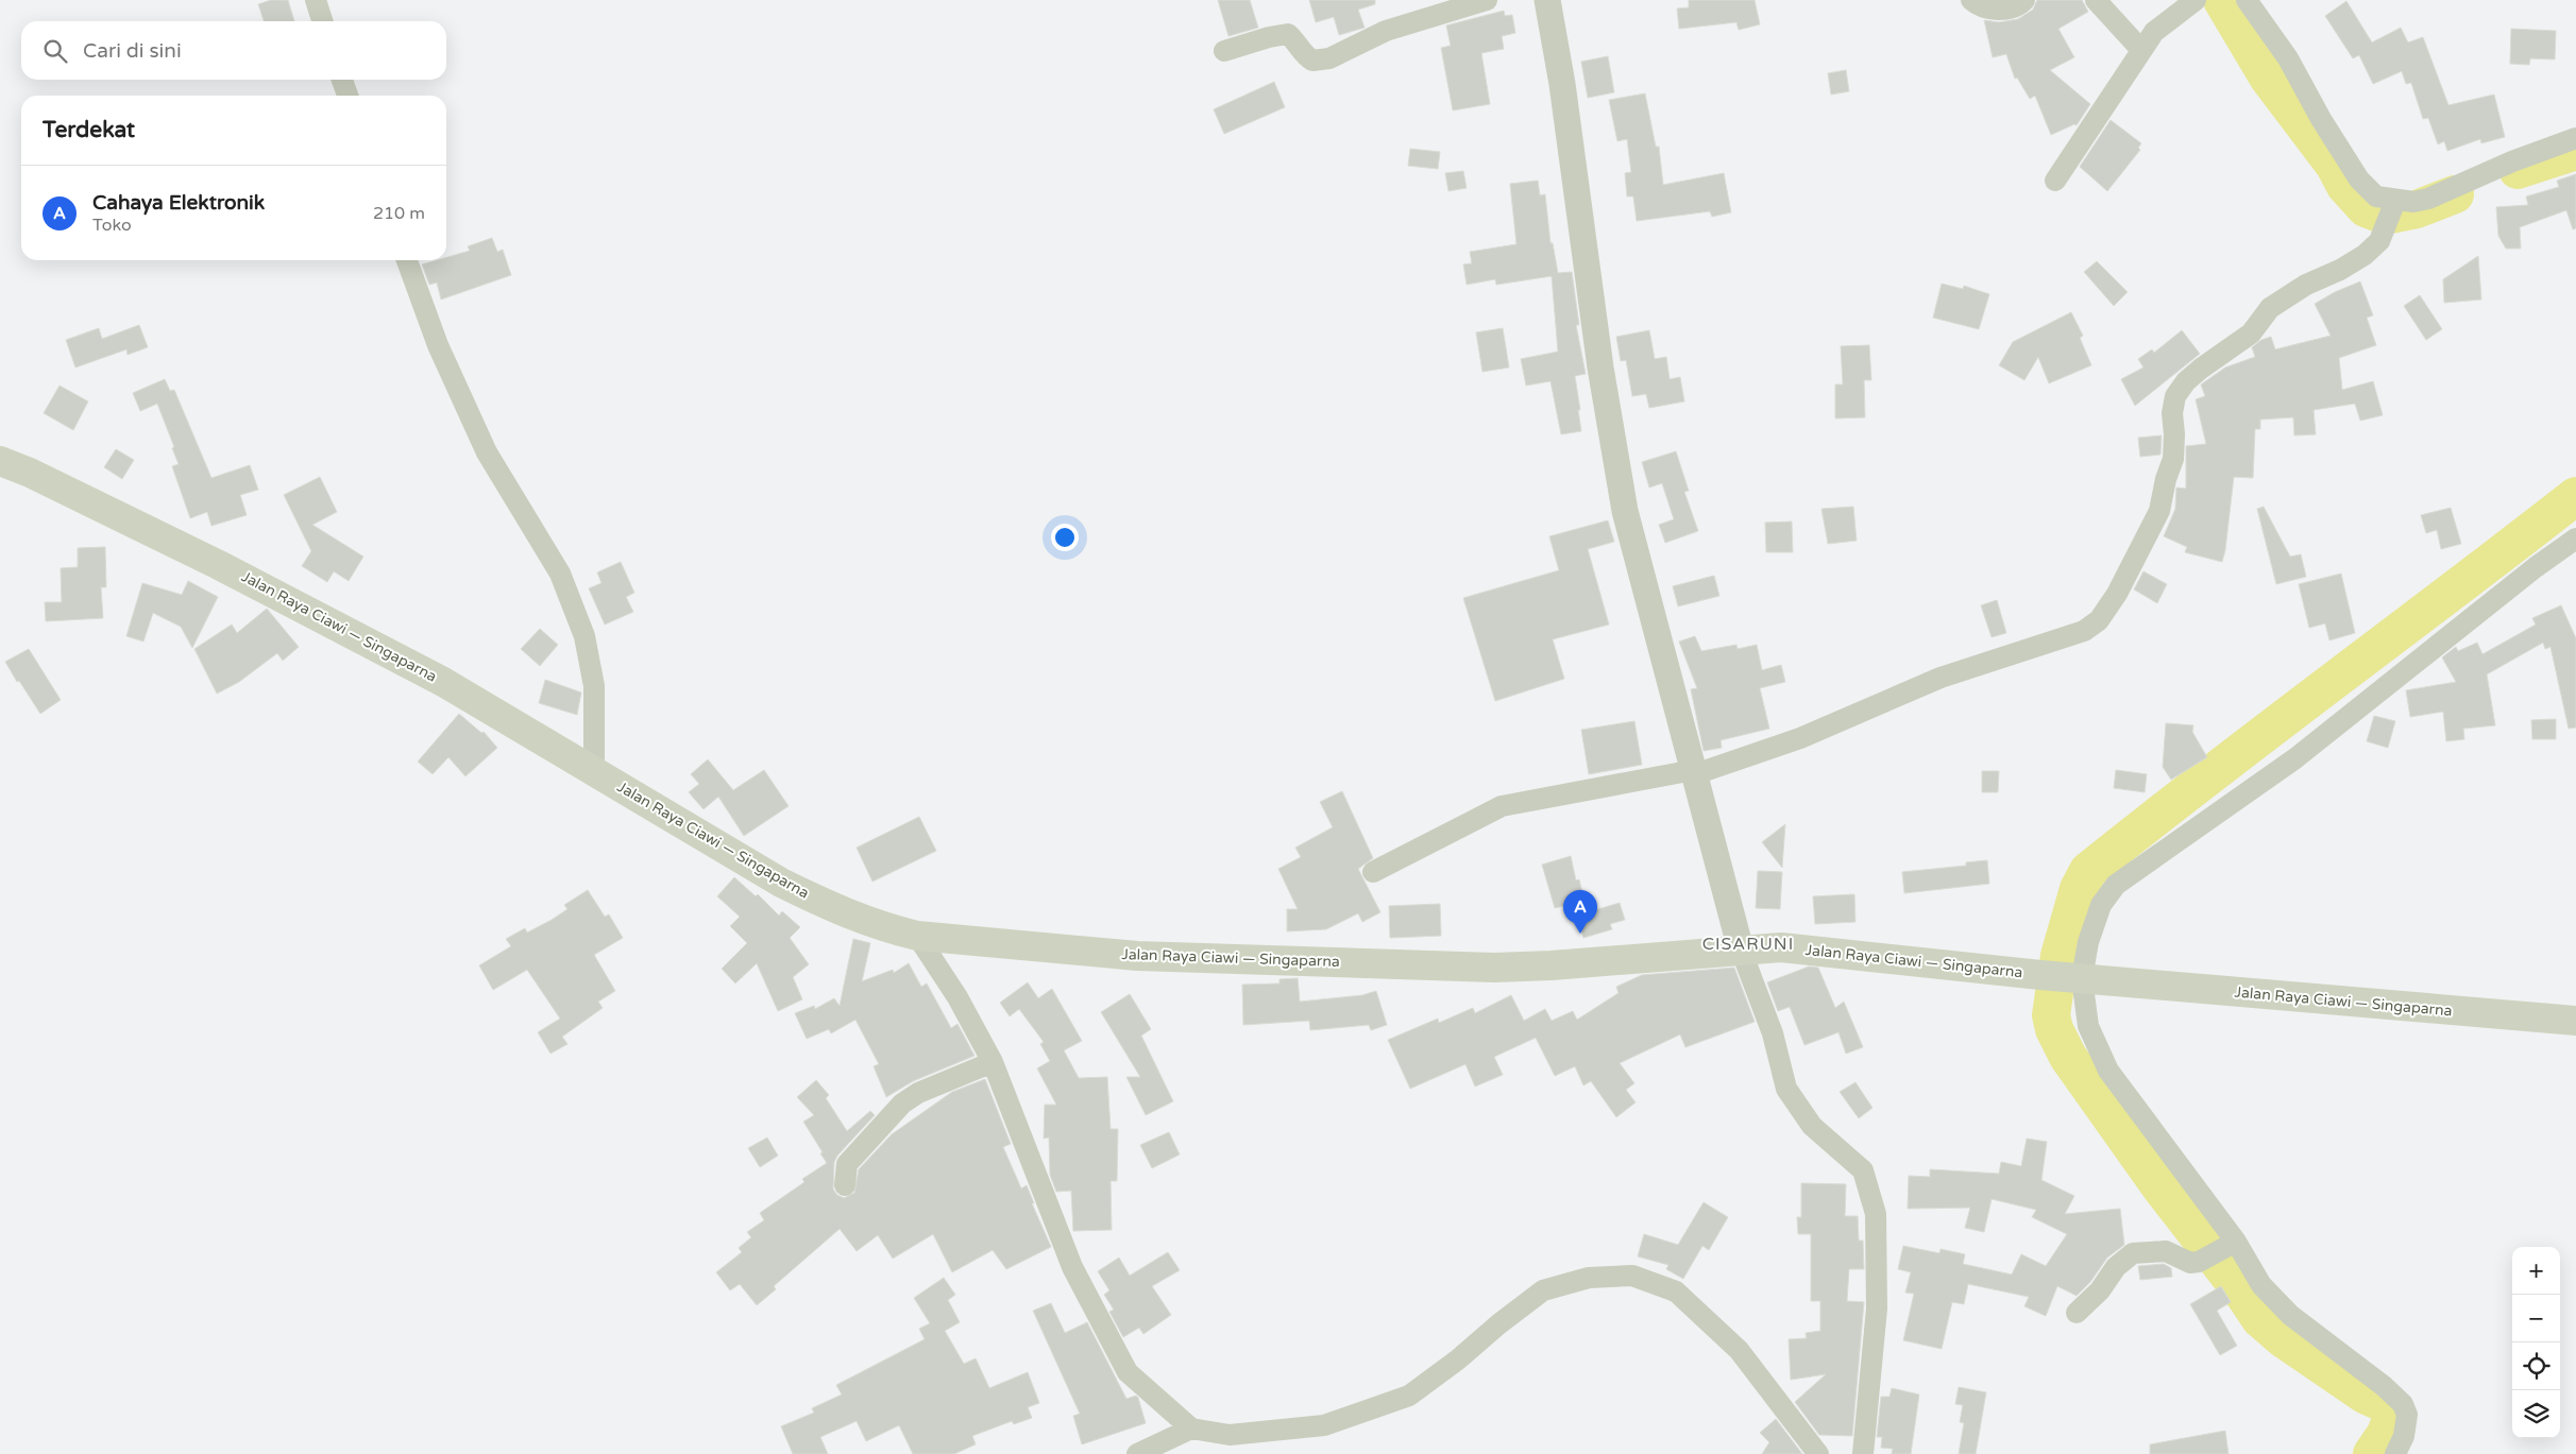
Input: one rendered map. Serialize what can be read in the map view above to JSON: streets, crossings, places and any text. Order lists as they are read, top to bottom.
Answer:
{
  "streets": {
    "main road": ["Jalan Raya Ciawi — Singaparna"]
  },
  "districts": ["CISARUNI"],
  "page": {
    "search": "Cari di sini",
    "heading": "Terdekat",
    "list": [
      {
        "mark": "A",
        "name": "Cahaya Elektronik",
        "note": "Toko",
        "value": "210 m"
      }
    ],
    "pins": "A",
    "map_buttons": ["+", "−"]
  }
}
